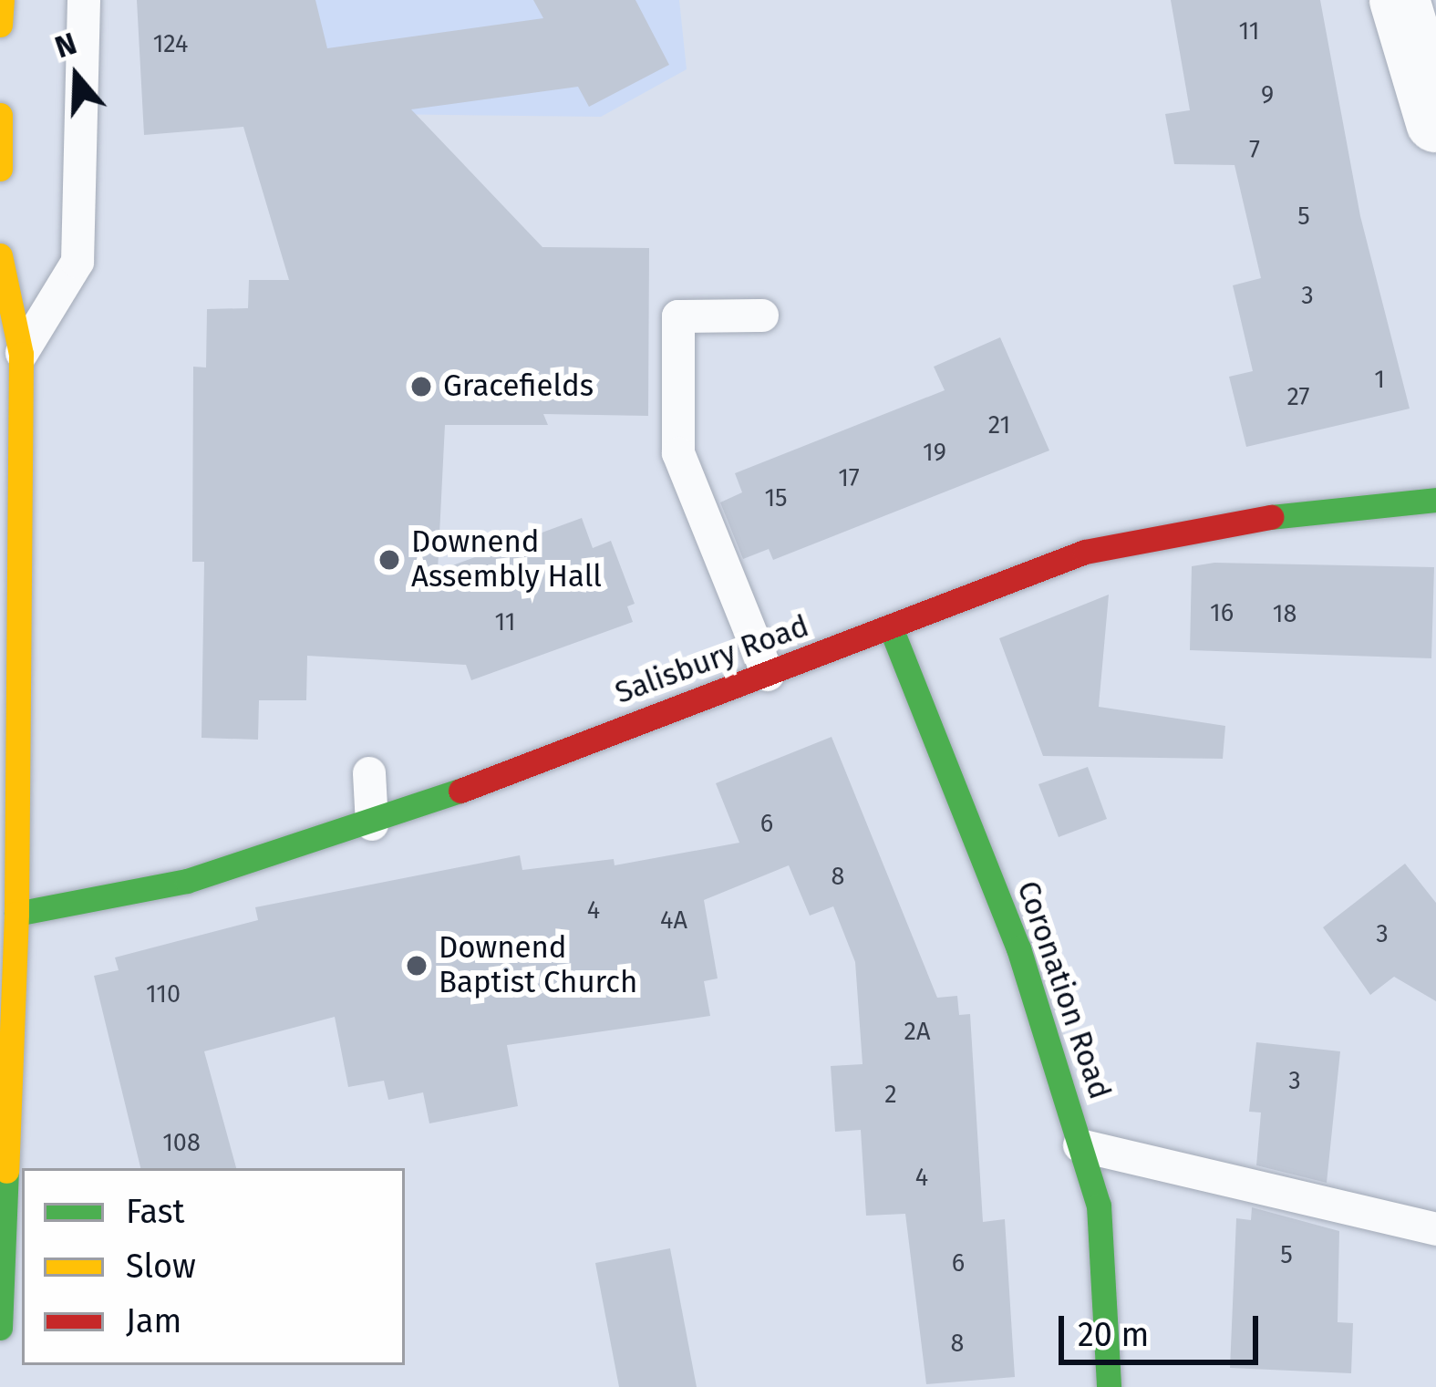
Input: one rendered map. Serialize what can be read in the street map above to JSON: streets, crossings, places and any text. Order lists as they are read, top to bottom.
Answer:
{
  "streets": {
    "street": ["Salisbury Road", "Coronation Road"]
  },
  "crossings": [
    ["Salisbury Road", "Coronation Road"]
  ],
  "places": ["Gracefields", "Downend Assembly Hall", "Downend Baptist Church"],
  "house_numbers": [
    "11",
    "124",
    "9",
    "7",
    "5",
    "3",
    "1",
    "27",
    "21",
    "19",
    "17",
    "15",
    "16",
    "18",
    "11",
    "6",
    "8",
    "4",
    "4A",
    "3",
    "110",
    "2A",
    "3",
    "2",
    "108",
    "4",
    "5",
    "6",
    "8"
  ],
  "legend": ["Fast", "Slow", "Jam"],
  "scale_bar": "20 m",
  "north": "top"
}
